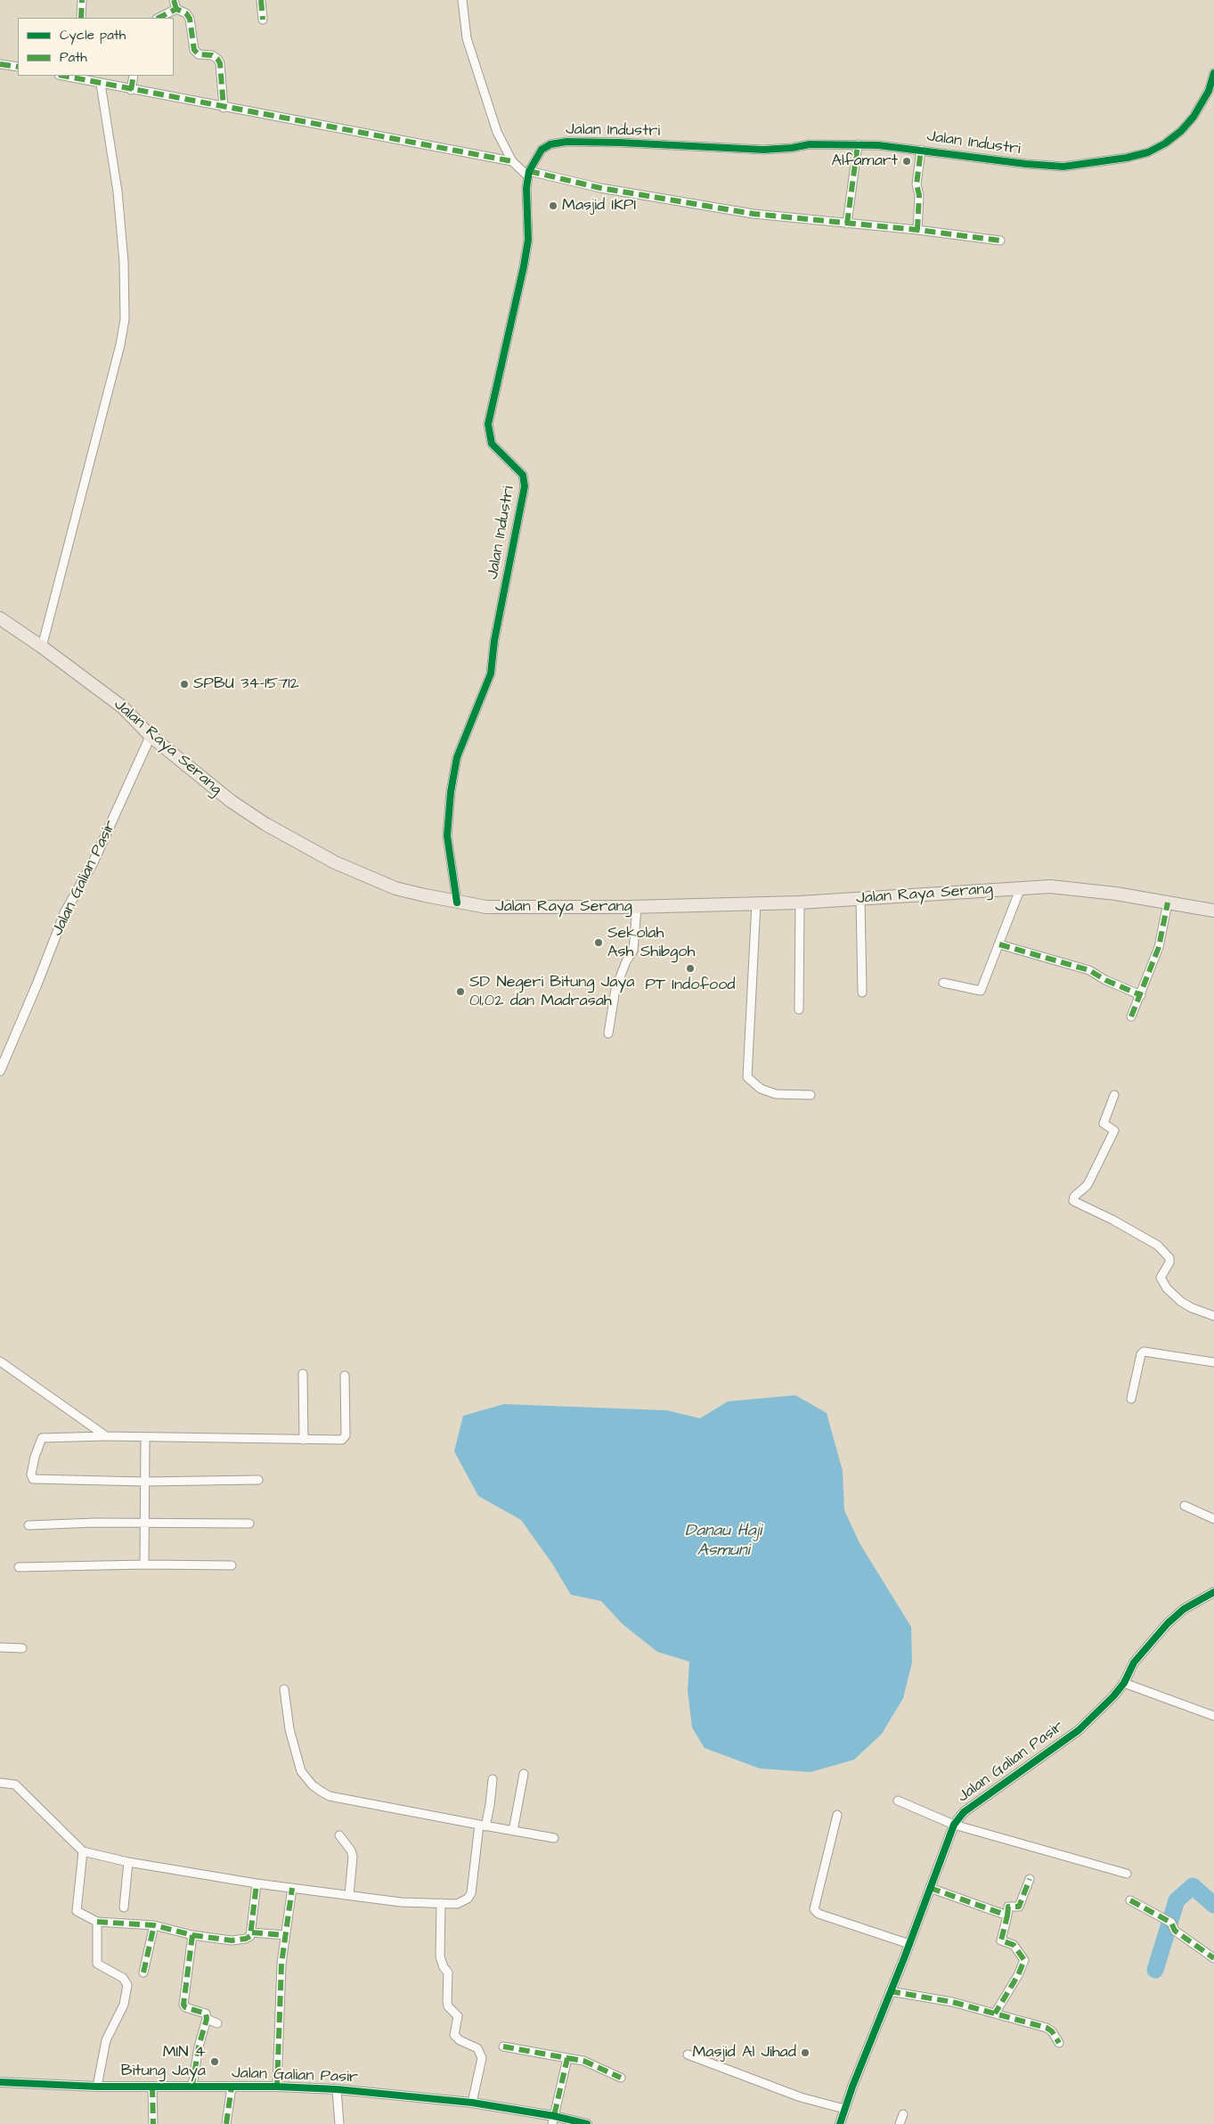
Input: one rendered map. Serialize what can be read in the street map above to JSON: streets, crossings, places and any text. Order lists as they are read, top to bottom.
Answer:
{
  "streets": {
    "highway": ["Jalan Raya Serang"],
    "street": ["Jalan Industri", "Jalan Galian Pasir"]
  },
  "crossings": [
    ["Jalan Industri", "Jalan Raya Serang"],
    ["Jalan Raya Serang", "Jalan Galian Pasir"]
  ],
  "water": ["Danau Haji Asmuni"],
  "places": [
    "Alfamart",
    "Masjid IKPI",
    "SPBU 34-15712",
    "Sekolah Ash Shibgoh",
    "PT Indofood",
    "SD Negeri Bitung Jaya 01,02 dan Madrasah",
    "Masjid Al Jihad",
    "MIN 4 Bitung Jaya"
  ],
  "legend": ["Cycle path", "Path"]
}
